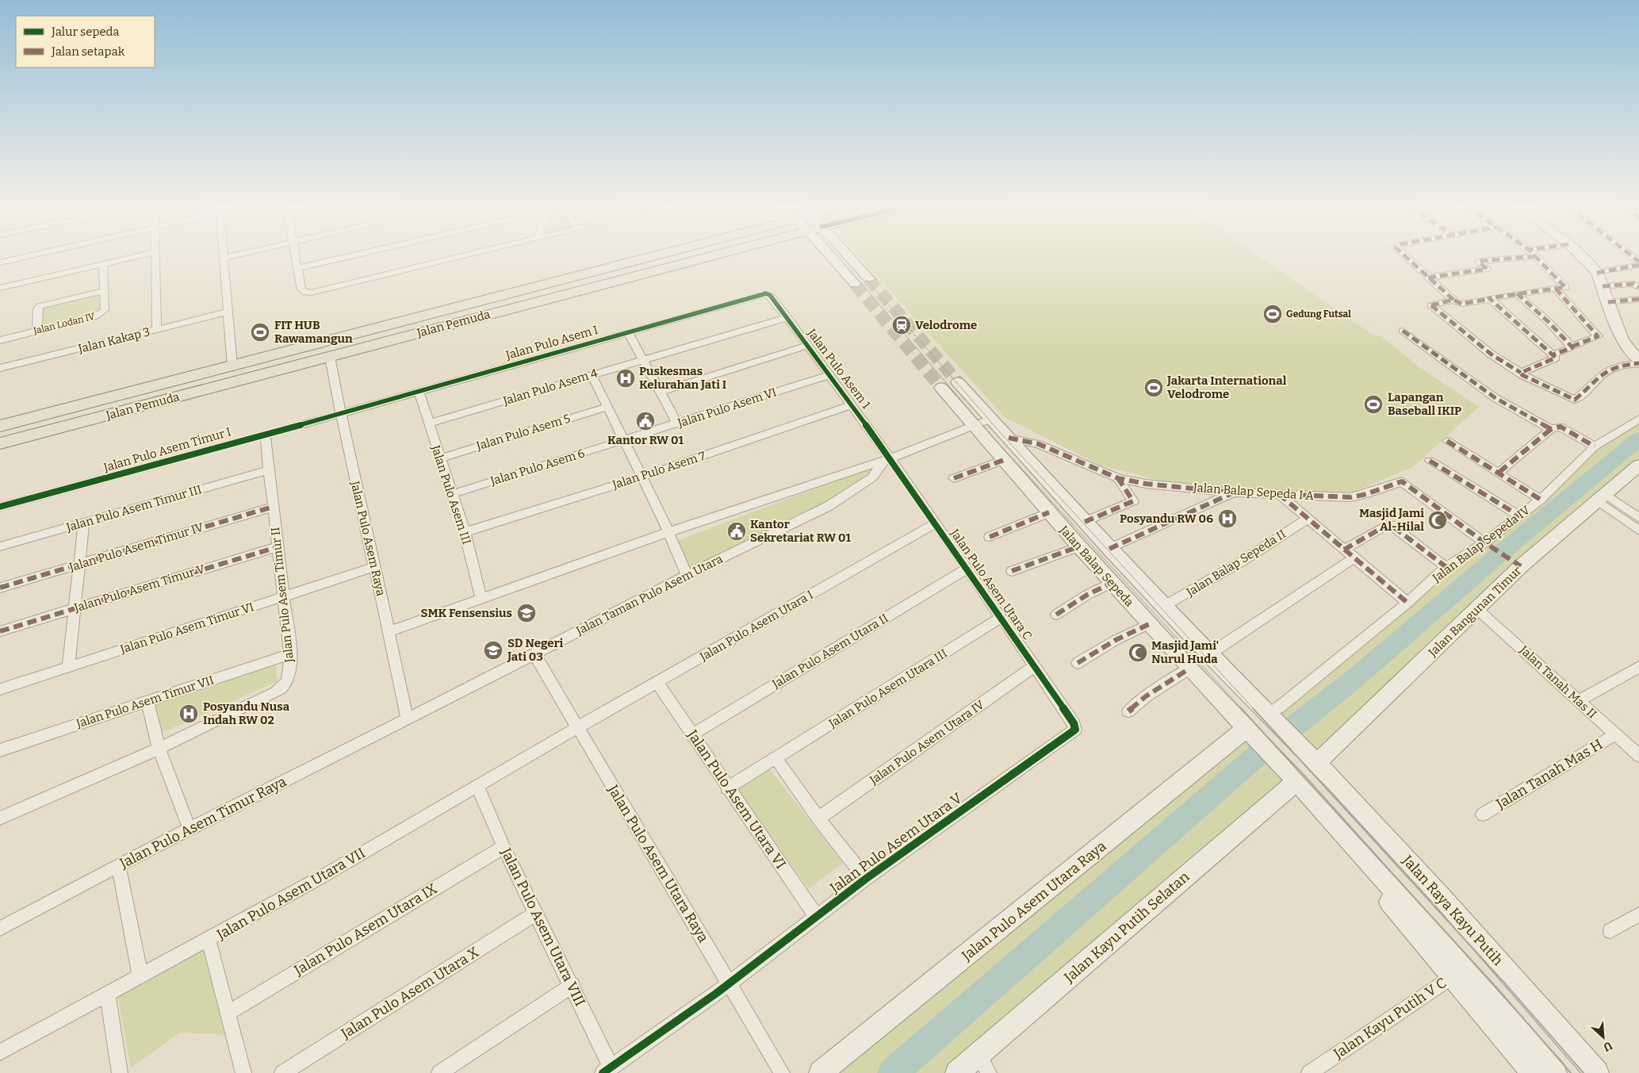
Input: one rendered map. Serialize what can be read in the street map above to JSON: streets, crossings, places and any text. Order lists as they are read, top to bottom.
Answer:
{
  "streets": {
    "main road": [
      "Jalan Pemuda",
      "Jalan Balap Sepeda",
      "Jalan Bangunan Timur",
      "Jalan Pulo Asem Utara Raya",
      "Jalan Raya Kayu Putih",
      "Jalan Kayu Putih Selatan"
    ],
    "street": [
      "Jalan Lodan IV",
      "Jalan Kakap 3",
      "Jalan Pulo Asem I",
      "Jalan Pulo Asem 1",
      "Jalan Pulo Asem 4",
      "Jalan Pulo Asem VI",
      "Jalan Pulo Asem 5",
      "Jalan Pulo Asem Timur I",
      "Jalan Pulo Asem 6",
      "Jalan Pulo Asem 7",
      "Jalan Balap Sepeda I A",
      "Jalan Pulo Asem III",
      "Jalan Pulo Asem Timur III",
      "Jalan Pulo Asem Raya",
      "Jalan Balap Sepeda IV",
      "Jalan Pulo Asem Timur IV",
      "Jalan Balap Sepeda II",
      "Jalan Pulo Asem Utara C",
      "Jalan Pulo Asem Timur V",
      "Jalan Pulo Asem Timur II",
      "Jalan Taman Pulo Asem Utara",
      "Jalan Pulo Asem Utara I",
      "Jalan Pulo Asem Timur VI",
      "Jalan Pulo Asem Utara II",
      "Jalan Tanah Mas II",
      "Jalan Pulo Asem Utara III",
      "Jalan Pulo Asem Timur VII",
      "Jalan Pulo Asem Utara IV",
      "Jalan Tanah Mas H",
      "Jalan Pulo Asem Utara VI",
      "Jalan Pulo Asem Timur Raya",
      "Jalan Pulo Asem Utara V",
      "Jalan Pulo Asem Utara VII",
      "Jalan Pulo Asem Utara VIII",
      "Jalan Pulo Asem Utara IX",
      "Jalan Pulo Asem Utara X",
      "Jalan Kayu Putih V C"
    ]
  },
  "crossings": [
    ["Jalan Pemuda", "Jalan Pulo Asem Raya"],
    ["Jalan Pulo Asem I", "Jalan Pulo Asem 1"],
    ["Jalan Pulo Asem I", "Jalan Pulo Asem Timur I"],
    ["Jalan Pulo Asem I", "Jalan Pulo Asem III"],
    ["Jalan Pulo Asem I", "Jalan Pulo Asem Raya"],
    ["Jalan Pulo Asem 1", "Jalan Pulo Asem 4"],
    ["Jalan Pulo Asem 1", "Jalan Pulo Asem VI"],
    ["Jalan Pulo Asem 1", "Jalan Pulo Asem 7"],
    ["Jalan Pulo Asem 1", "Jalan Pulo Asem Utara C"],
    ["Jalan Pulo Asem 1", "Jalan Taman Pulo Asem Utara"],
    ["Jalan Pulo Asem 4", "Jalan Pulo Asem III"],
    ["Jalan Pulo Asem VI", "Jalan Pulo Asem 6"],
    ["Jalan Pulo Asem 5", "Jalan Pulo Asem III"],
    ["Jalan Pulo Asem Timur I", "Jalan Pulo Asem Raya"],
    ["Jalan Pulo Asem Timur I", "Jalan Pulo Asem Timur II"],
    ["Jalan Pulo Asem 6", "Jalan Pulo Asem III"],
    ["Jalan Pulo Asem 7", "Jalan Pulo Asem III"],
    ["Jalan Balap Sepeda I A", "Jalan Balap Sepeda IV"],
    ["Jalan Balap Sepeda I A", "Jalan Balap Sepeda"],
    ["Jalan Pulo Asem Timur III", "Jalan Pulo Asem Timur II"],
    ["Jalan Pulo Asem Raya", "Jalan Taman Pulo Asem Utara"],
    ["Jalan Pulo Asem Raya", "Jalan Pulo Asem Timur VI"],
    ["Jalan Pulo Asem Raya", "Jalan Pulo Asem Timur Raya"],
    ["Jalan Balap Sepeda IV", "Jalan Balap Sepeda"],
    ["Jalan Balap Sepeda IV", "Jalan Raya Kayu Putih"],
    ["Jalan Pulo Asem Timur IV", "Jalan Pulo Asem Timur II"],
    ["Jalan Balap Sepeda II", "Jalan Balap Sepeda"],
    ["Jalan Balap Sepeda", "Jalan Pulo Asem Utara Raya"],
    ["Jalan Balap Sepeda", "Jalan Raya Kayu Putih"],
    ["Jalan Balap Sepeda", "Jalan Kayu Putih Selatan"],
    ["Jalan Pulo Asem Utara C", "Jalan Taman Pulo Asem Utara"],
    ["Jalan Pulo Asem Utara C", "Jalan Pulo Asem Utara I"],
    ["Jalan Pulo Asem Utara C", "Jalan Pulo Asem Utara II"],
    ["Jalan Pulo Asem Utara C", "Jalan Pulo Asem Utara III"],
    ["Jalan Pulo Asem Utara C", "Jalan Pulo Asem Utara IV"],
    ["Jalan Pulo Asem Utara C", "Jalan Pulo Asem Utara V"],
    ["Jalan Pulo Asem Timur V", "Jalan Pulo Asem Timur II"],
    ["Jalan Pulo Asem Timur II", "Jalan Pulo Asem Timur VI"],
    ["Jalan Pulo Asem Timur II", "Jalan Pulo Asem Timur VII"],
    ["Jalan Taman Pulo Asem Utara", "Jalan Pulo Asem Timur Raya"],
    ["Jalan Taman Pulo Asem Utara", "Jalan Pulo Asem Utara Raya"],
    ["Jalan Bangunan Timur", "Jalan Tanah Mas II"],
    ["Jalan Bangunan Timur", "Jalan Raya Kayu Putih"],
    ["Jalan Pulo Asem Utara I", "Jalan Pulo Asem Utara VI"],
    ["Jalan Pulo Asem Utara I", "Jalan Pulo Asem Utara Raya"],
    ["Jalan Pulo Asem Utara I", "Jalan Pulo Asem Utara VII"],
    ["Jalan Pulo Asem Utara II", "Jalan Pulo Asem Utara VI"],
    ["Jalan Tanah Mas II", "Jalan Tanah Mas H"],
    ["Jalan Pulo Asem Utara III", "Jalan Pulo Asem Utara VI"],
    ["Jalan Pulo Asem Utara VI", "Jalan Pulo Asem Utara V"],
    ["Jalan Pulo Asem Utara V", "Jalan Pulo Asem Utara Raya"],
    ["Jalan Pulo Asem Utara V", "Jalan Pulo Asem Utara VIII"],
    ["Jalan Pulo Asem Utara Raya", "Jalan Pulo Asem Utara VII"],
    ["Jalan Pulo Asem Utara VII", "Jalan Pulo Asem Utara VIII"],
    ["Jalan Pulo Asem Utara VIII", "Jalan Pulo Asem Utara IX"],
    ["Jalan Pulo Asem Utara VIII", "Jalan Pulo Asem Utara X"]
  ],
  "places": {
    "sports": [
      "Gedung Futsal",
      "FIT HUB Rawamangun",
      "Jakarta International Velodrome",
      "Lapangan Baseball IKIP"
    ],
    "station": ["Velodrome"],
    "hospital": ["Puskesmas Kelurahan Jati I", "Posyandu RW 06", "Posyandu Nusa Indah RW 02"],
    "public building": ["Kantor RW 01", "Kantor Sekretariat RW 01"],
    "mosque": ["Masjid Jami Al-Hilal", "Masjid Jami' Nurul Huda"],
    "school or university": ["SMK Fensensius", "SD Negeri Jati 03"]
  },
  "legend": ["Jalur sepeda", "Jalan setapak"],
  "north": "bottom right"
}
